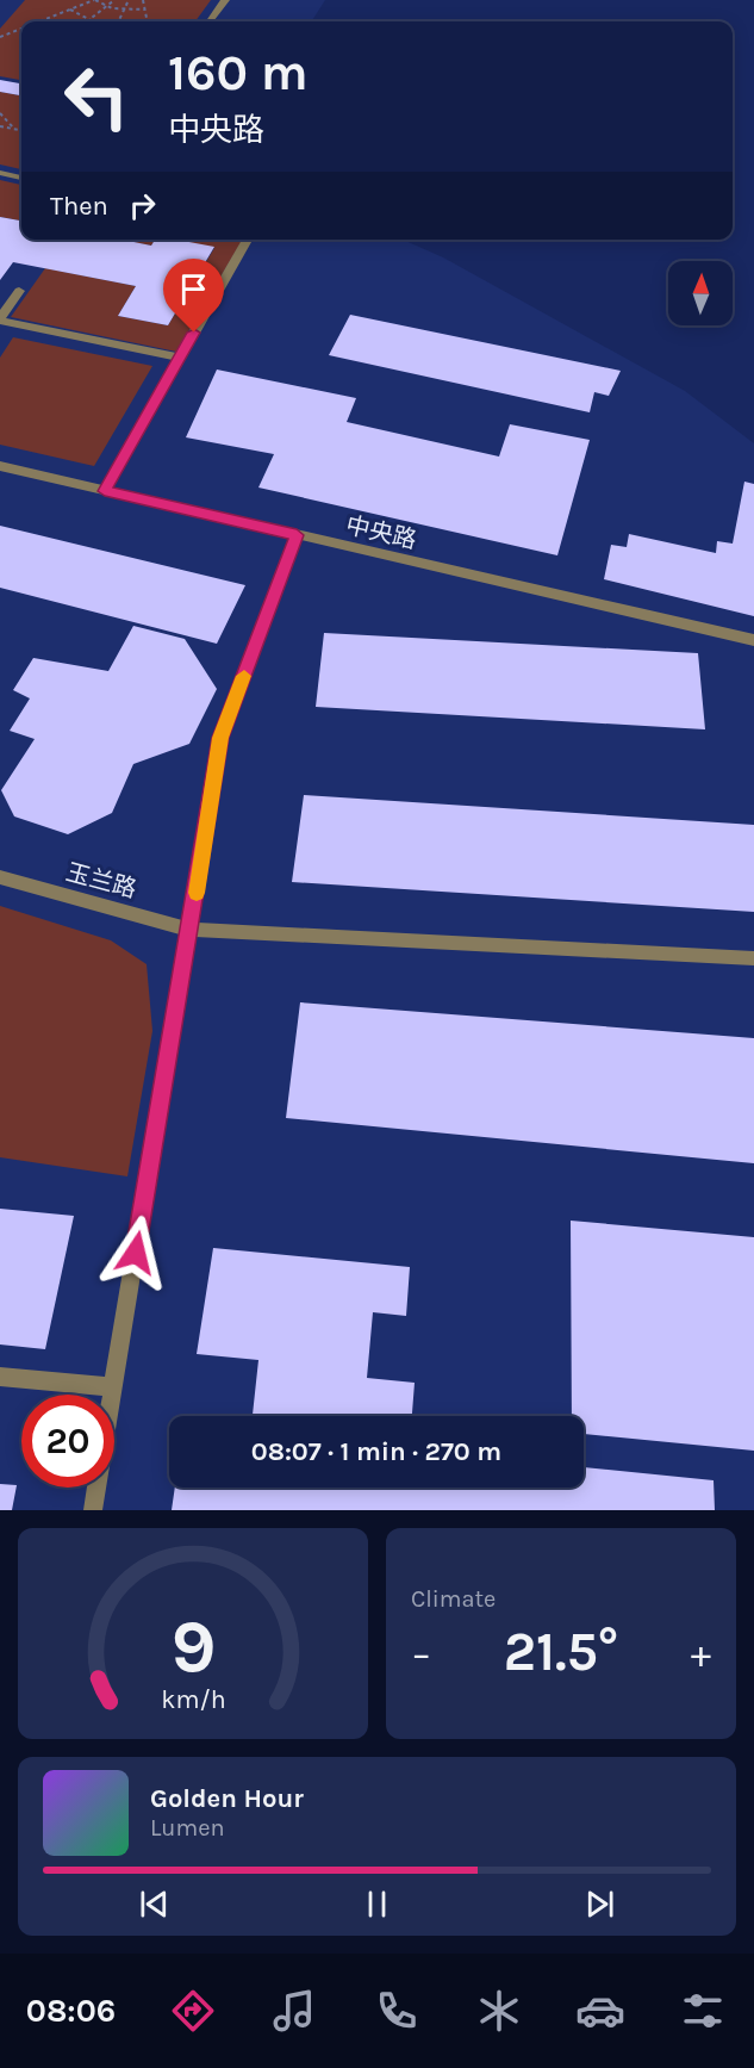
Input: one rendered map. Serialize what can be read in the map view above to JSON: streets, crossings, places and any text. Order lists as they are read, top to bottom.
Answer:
{
  "streets": {
    "lane": ["中央路", "玉兰路"]
  },
  "north": "top",
  "page": {
    "turn": ["160 m", "中央路"],
    "then": "Then",
    "limit": "20",
    "trip": "08:07 · 1 min · 270 m",
    "tile": "Climate",
    "heat": ["−", "21.5°", "+"],
    "song": ["Golden Hour", "Lumen"],
    "tabs": "08:06",
    "gauge": ["9", "km/h"]
  }
}
